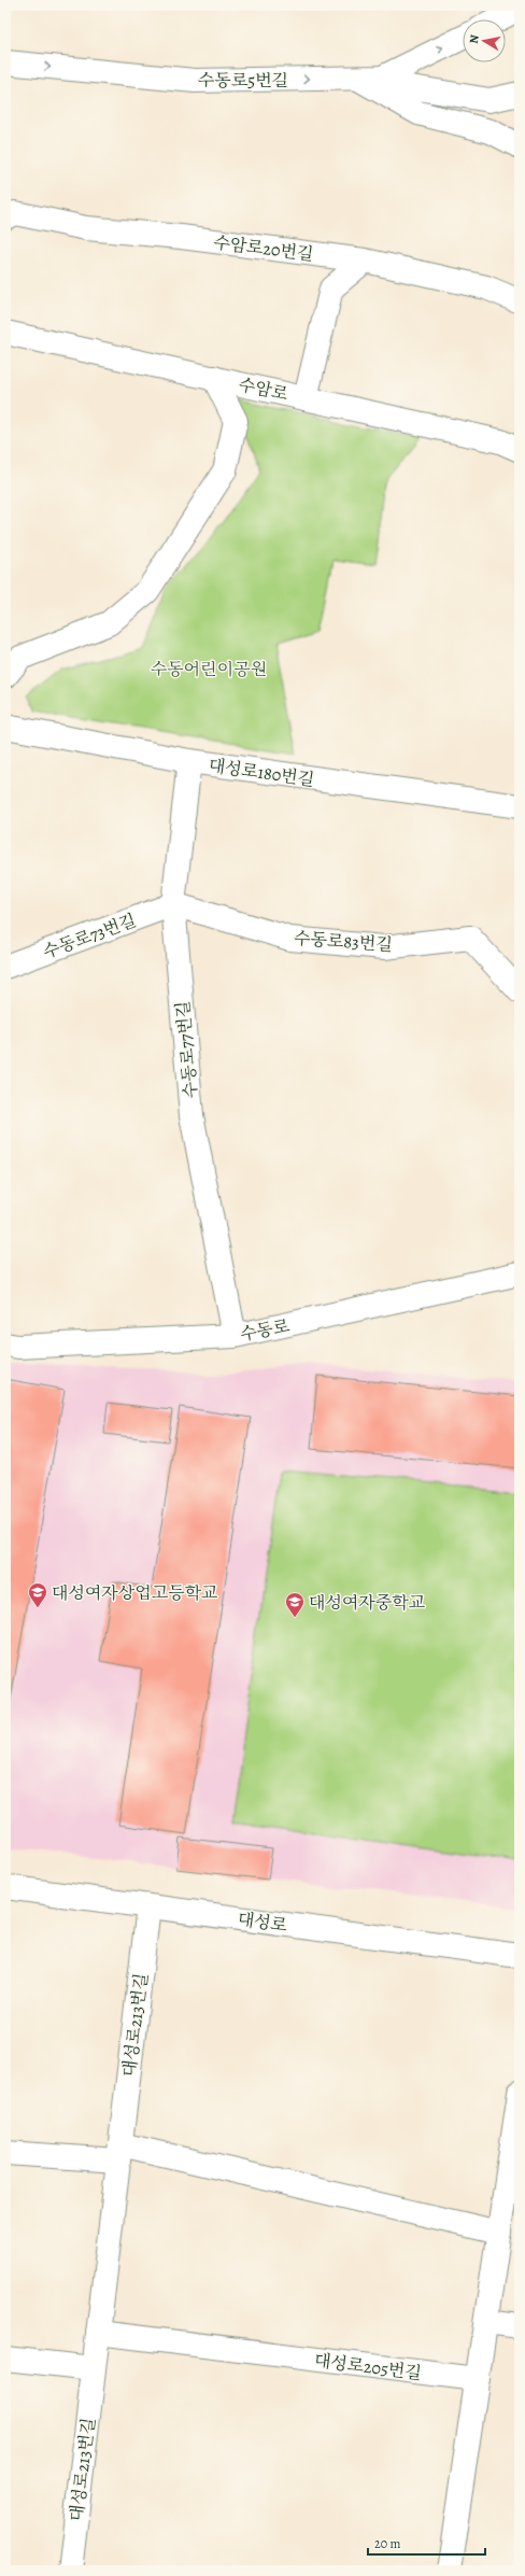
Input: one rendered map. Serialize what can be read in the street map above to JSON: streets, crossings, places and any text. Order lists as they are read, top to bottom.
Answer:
{
  "streets": {
    "street": [
      "수동로5번길",
      "수암로20번길",
      "수암로",
      "대성로180번길",
      "수동로73번길",
      "수동로83번길",
      "수동로77번길",
      "수동로",
      "대성로",
      "대성로213번길",
      "대성로205번길"
    ]
  },
  "crossings": [
    ["대성로180번길", "수동로77번길"],
    ["수동로73번길", "수동로83번길"],
    ["수동로73번길", "수동로77번길"],
    ["수동로83번길", "수동로77번길"],
    ["수동로77번길", "수동로"],
    ["대성로", "대성로213번길"],
    ["대성로213번길", "대성로205번길"]
  ],
  "one_way": ["수동로5번길"],
  "parks": ["수동어린이공원"],
  "places": {
    "school or university": ["대성여자상업고등학교", "대성여자중학교"]
  },
  "scale_bar": "20 m",
  "north": "left"
}
